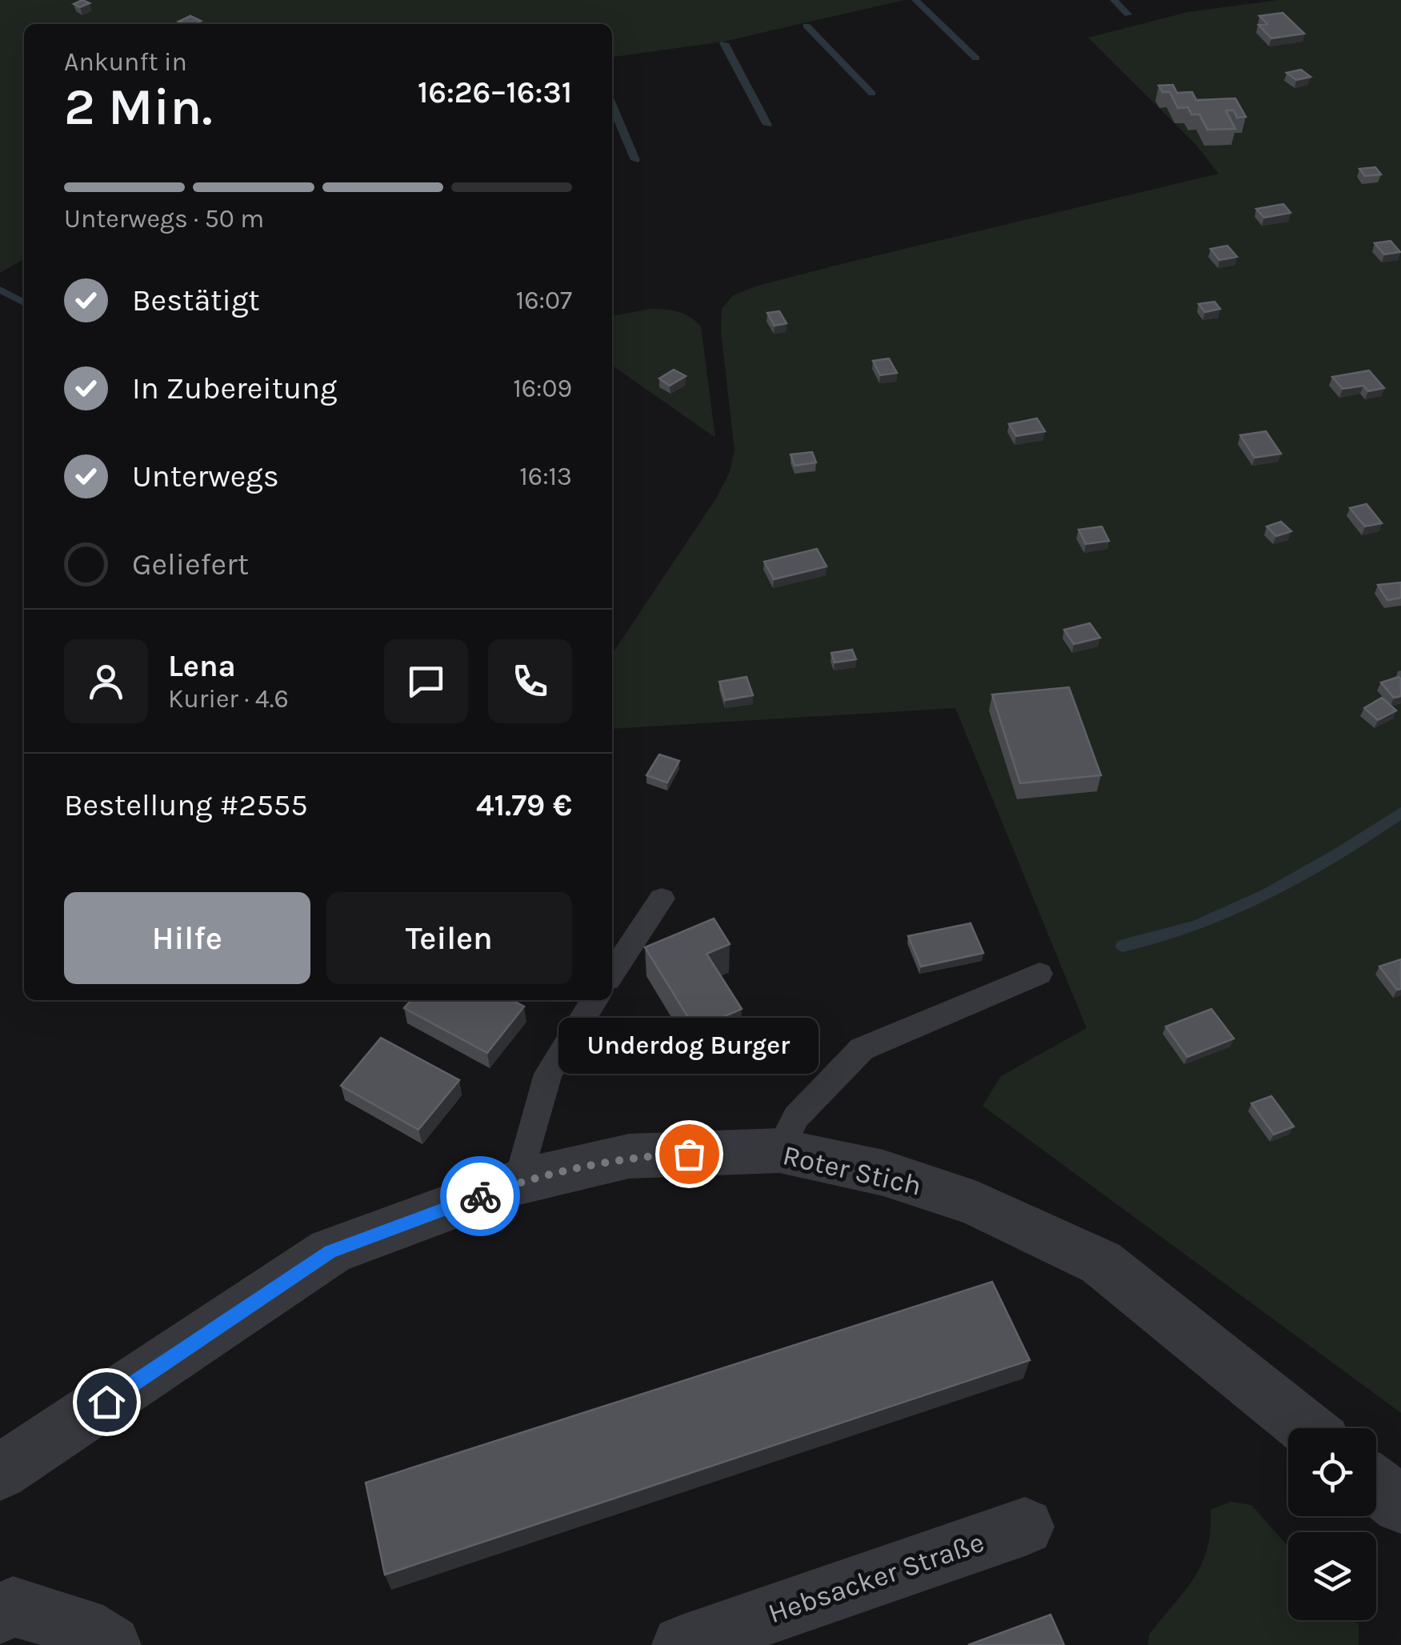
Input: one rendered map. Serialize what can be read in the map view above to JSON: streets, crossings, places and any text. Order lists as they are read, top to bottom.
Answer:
{
  "streets": {
    "street": ["Roter Stich", "Hebsacker Straße"]
  },
  "places": ["Underdog Burger"],
  "page": {
    "heading": ["2 Min.", "Ankunft in", "16:26–16:31"],
    "panel": [
      "Lena",
      "Kurier · 4.6",
      "Bestellung #2555",
      "41.79 €"
    ],
    "bar": "Unterwegs · 50 m",
    "list": [
      ["Bestätigt", "16:07"],
      ["In Zubereitung", "16:09"],
      ["Unterwegs", "16:13"],
      "Geliefert"
    ],
    "buttons": ["Hilfe", "Teilen"],
    "bubble": "Underdog Burger"
  }
}
